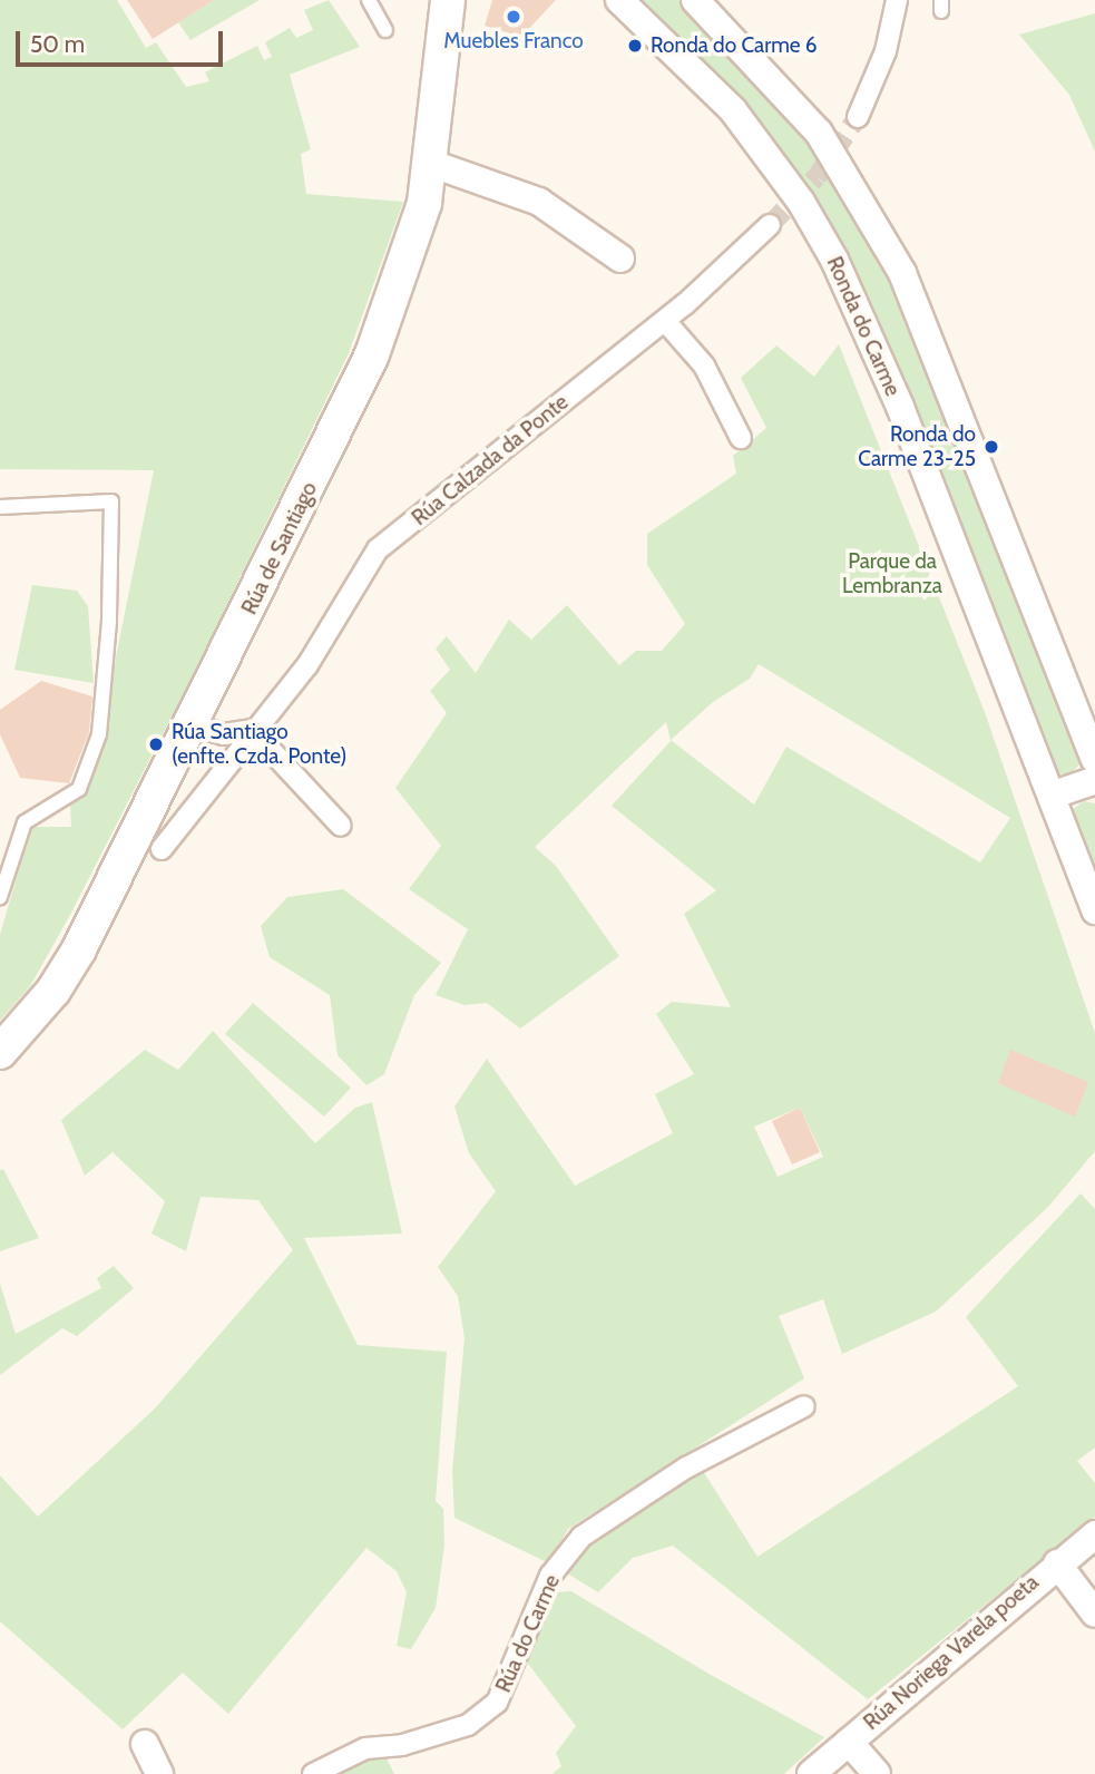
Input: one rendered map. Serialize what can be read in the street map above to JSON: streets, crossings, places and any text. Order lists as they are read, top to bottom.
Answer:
{
  "streets": {
    "street": [
      "Ronda do Carme",
      "Rúa Calzada da Ponte",
      "Rúa de Santiago",
      "Rúa do Carme",
      "Rúa Noriega Varela poeta"
    ]
  },
  "parks": ["Parque da Lembranza"],
  "places": [
    "Muebles Franco",
    "Ronda do Carme 6",
    "Ronda do Carme 23-25",
    "Rúa Santiago (enfte. Czda. Ponte)"
  ],
  "scale_bar": "50 m"
}
